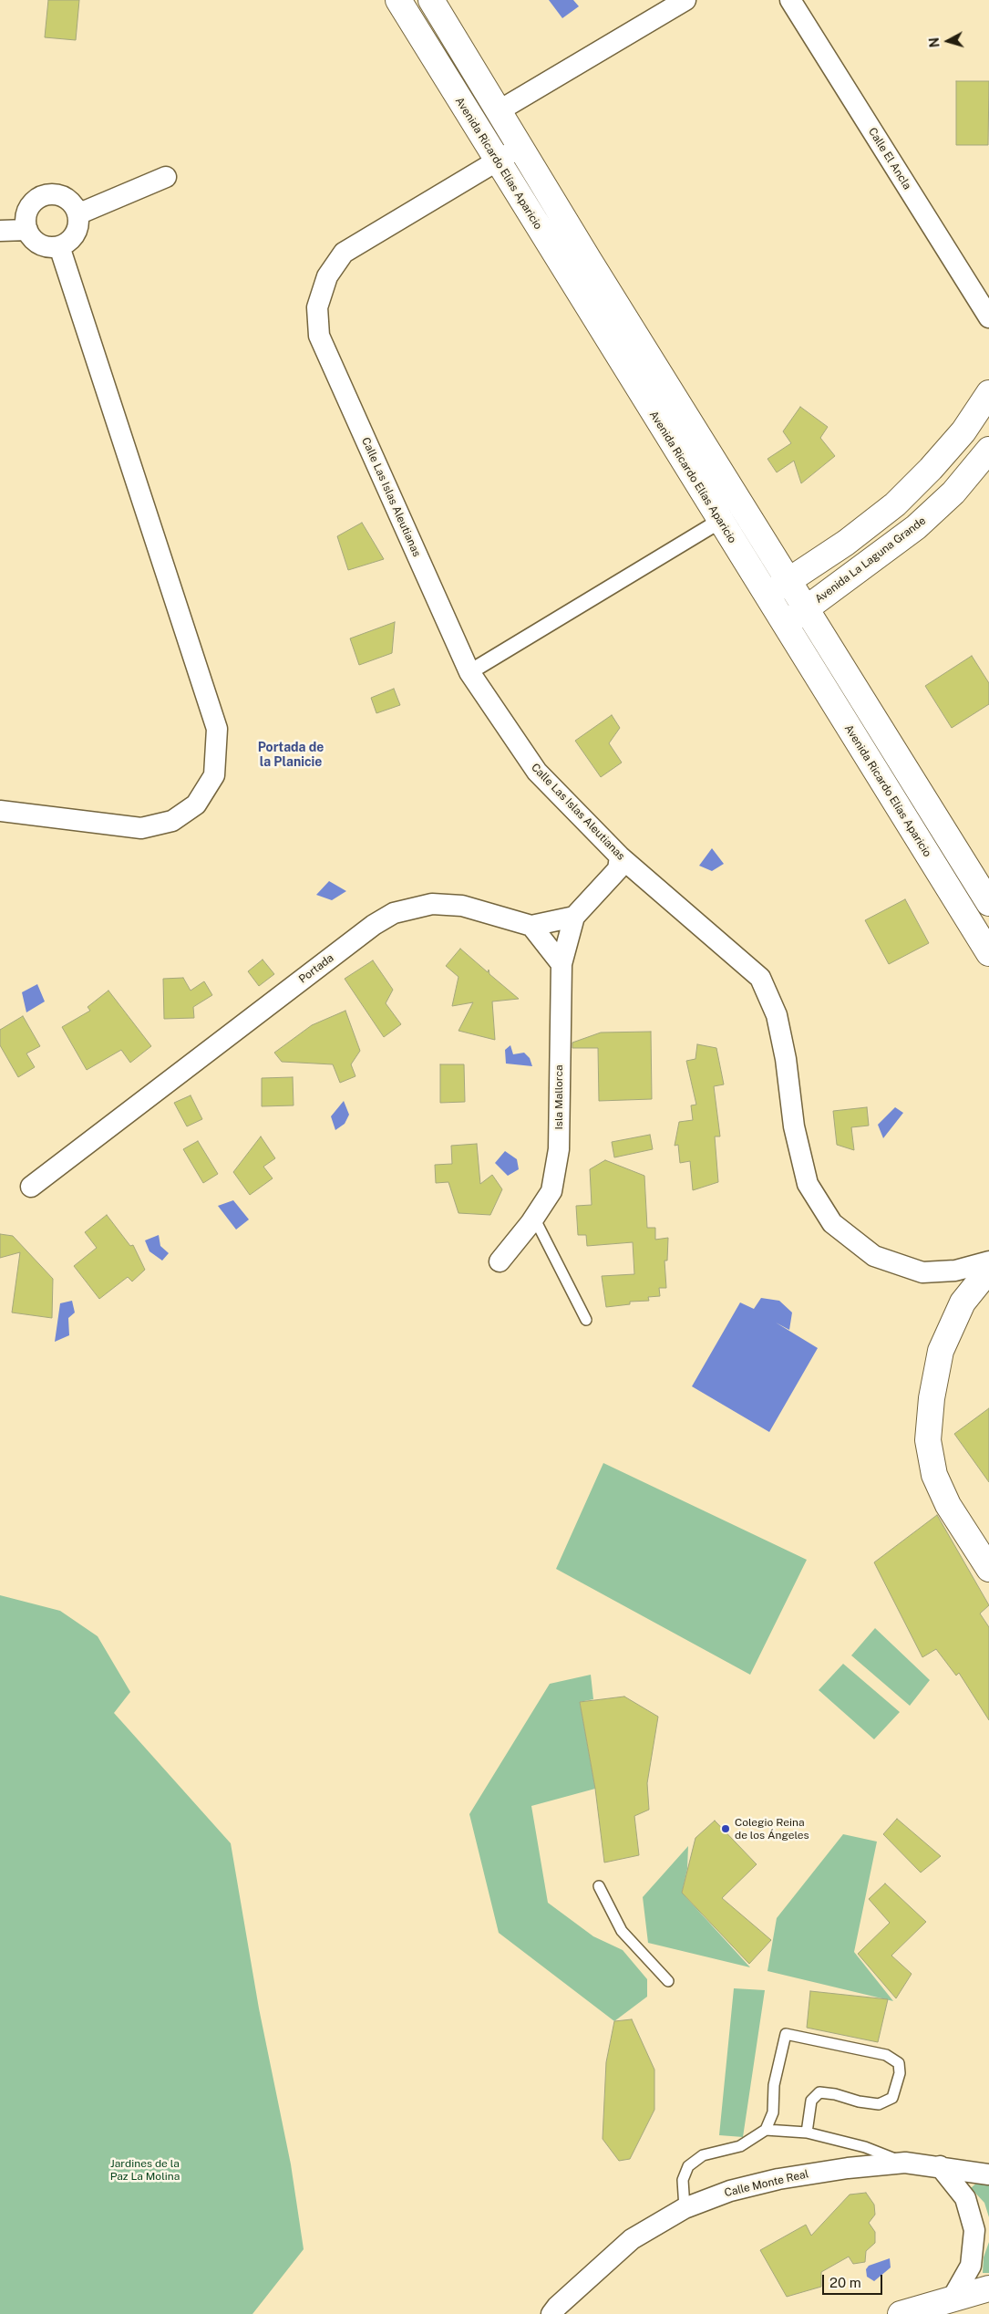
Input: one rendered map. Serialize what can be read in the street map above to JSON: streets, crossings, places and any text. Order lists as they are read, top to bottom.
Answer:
{
  "streets": {
    "street": [
      "Calle El Ancla",
      "Avenida Ricardo Elías Aparicio",
      "Calle Las Islas Aleutianas",
      "Avenida La Laguna Grande",
      "Portada",
      "Isla Mallorca",
      "Calle Monte Real"
    ]
  },
  "crossings": [
    ["Avenida Ricardo Elías Aparicio", "Calle Las Islas Aleutianas"],
    ["Avenida Ricardo Elías Aparicio", "Avenida La Laguna Grande"],
    ["Portada", "Isla Mallorca"]
  ],
  "districts": ["Portada de la Planicie"],
  "parks": ["Jardines de la Paz La Molina"],
  "places": ["Colegio Reina de los Ángeles"],
  "scale_bar": "20 m",
  "north": "left"
}
